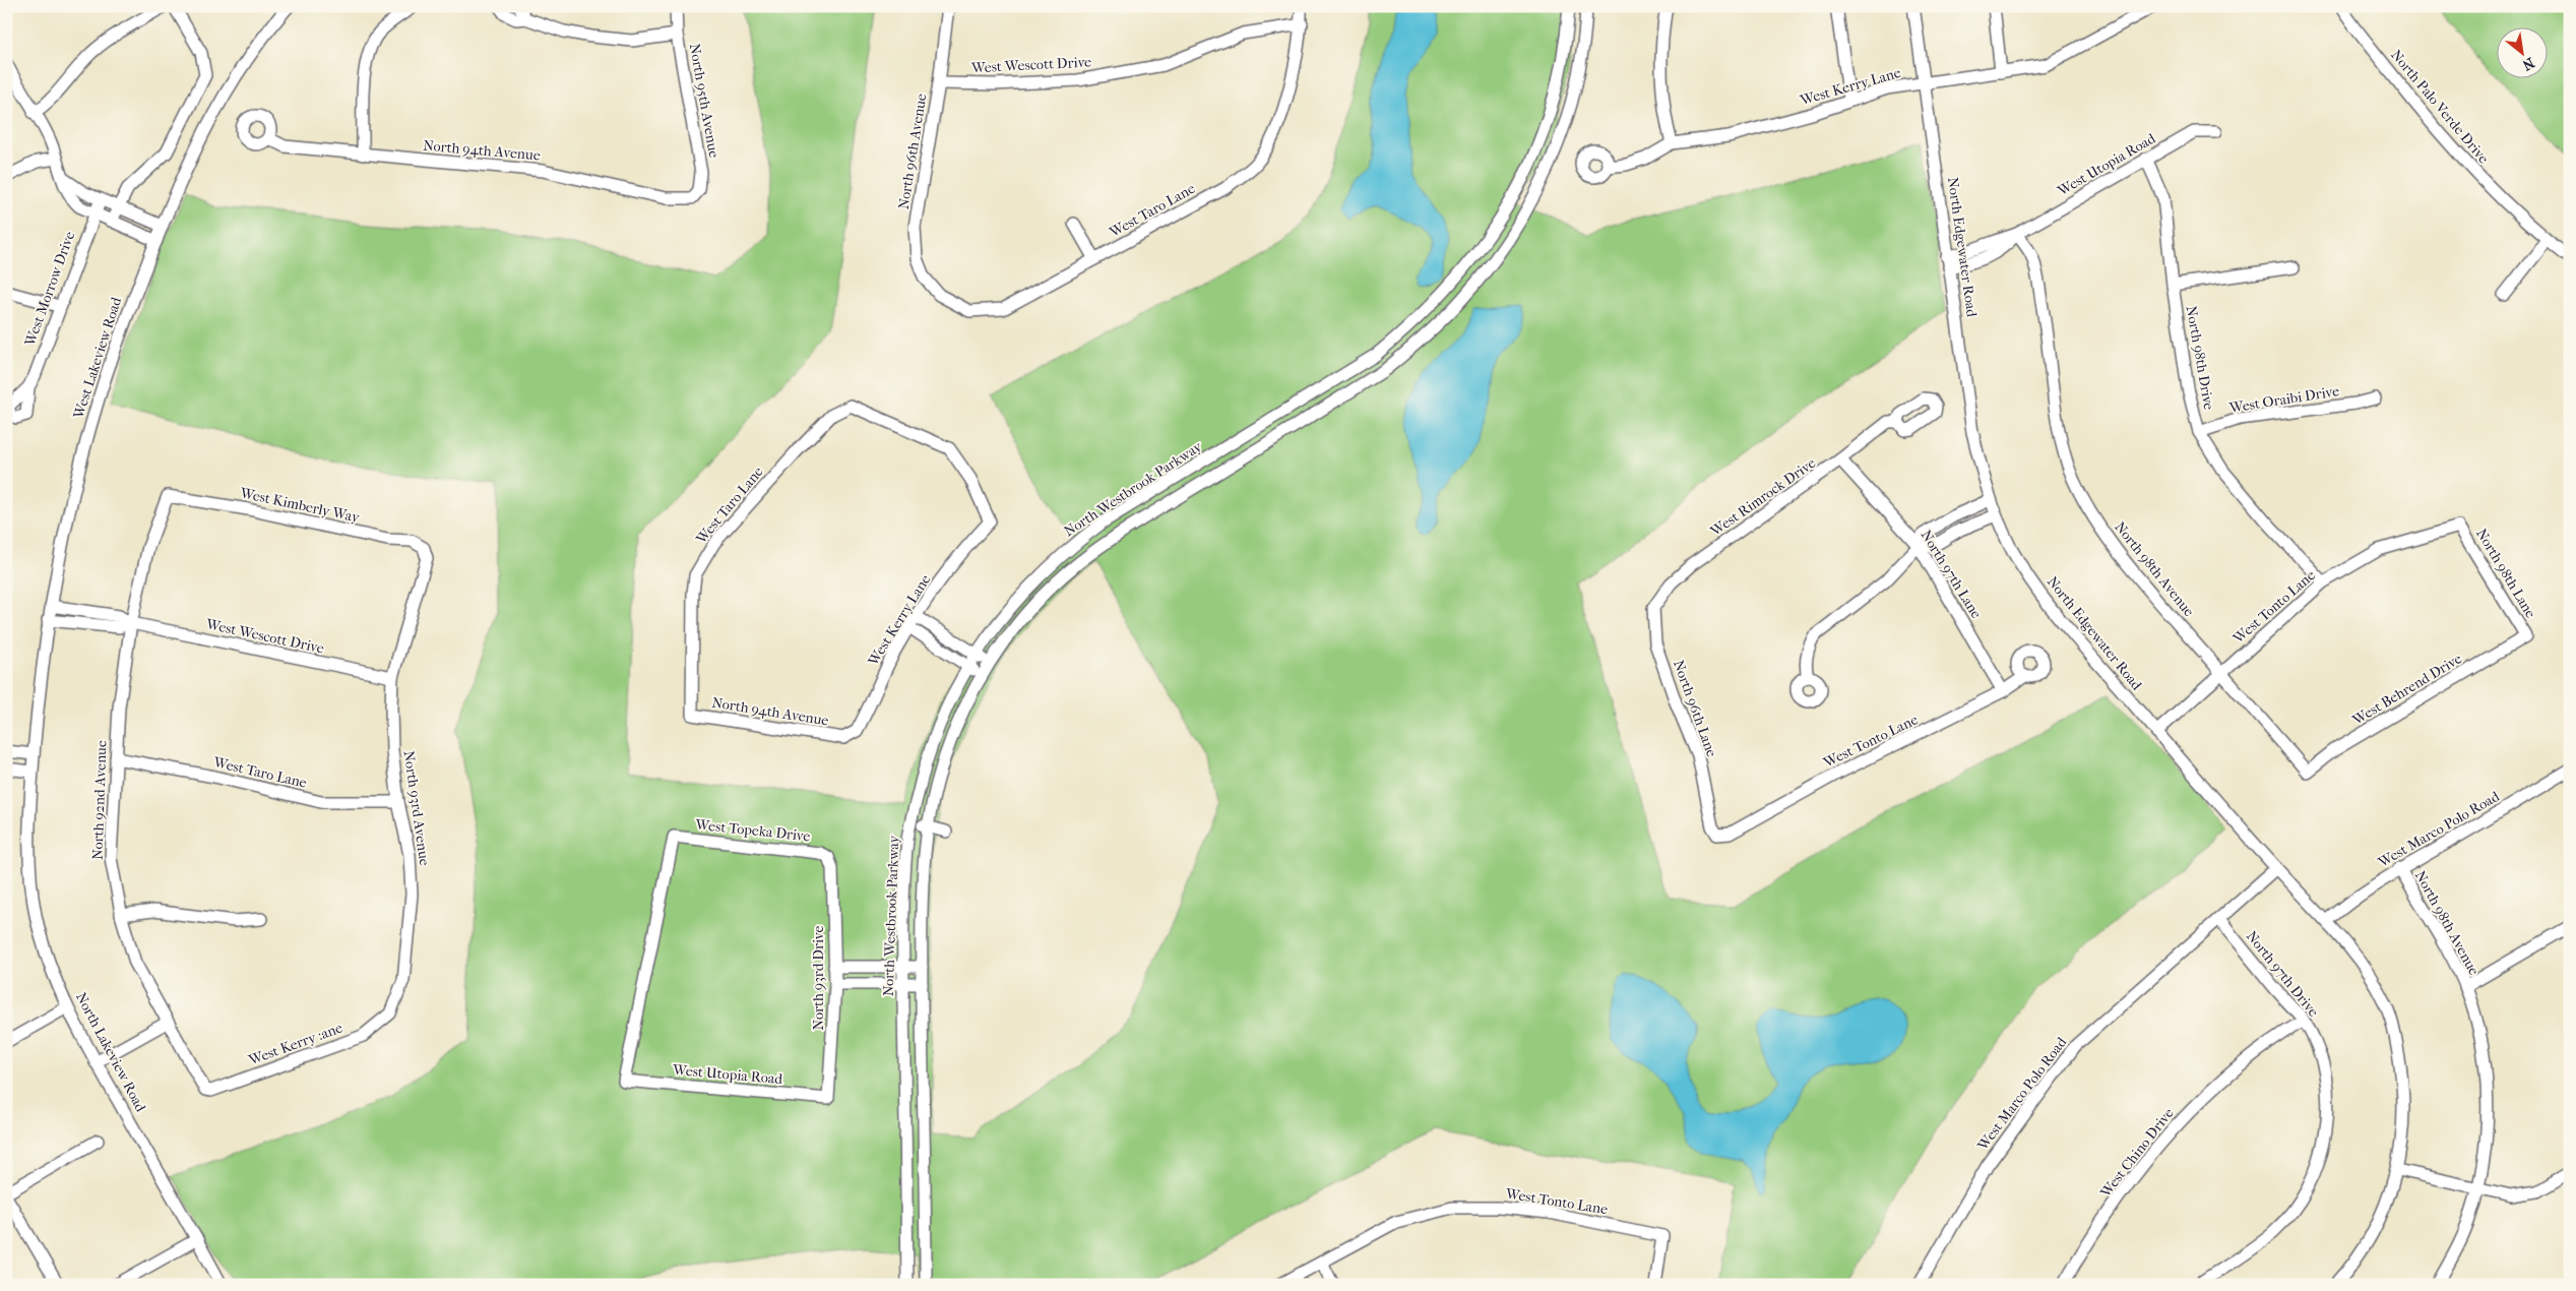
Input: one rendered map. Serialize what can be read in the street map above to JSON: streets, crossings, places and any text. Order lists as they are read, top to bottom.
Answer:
{
  "streets": {
    "street": [
      "West Wescott Drive",
      "West Kerry Lane",
      "North 95th Avenue",
      "North Palo Verde Drive",
      "North 94th Avenue",
      "North 96th Avenue",
      "West Utopia Road",
      "West Taro Lane",
      "North Edgewater Road",
      "West Morrow Drive",
      "West Lakeview Road",
      "North 98th Drive",
      "West Oraibi Drive",
      "North Westbrook Parkway",
      "West Rimrock Drive",
      "West Kimberly Way",
      "North 98th Avenue",
      "North 98th Lane",
      "North 97th Lane",
      "West Tonto Lane",
      "West Behrend Drive",
      "North 96th Lane",
      "North 92nd Avenue",
      "North 93rd Avenue",
      "West Marco Polo Road",
      "West Topeka Drive",
      "North 97th Drive",
      "North 93rd Drive",
      "West Kerry :ane",
      "North Lakeview Road",
      "West Chino Drive"
    ]
  },
  "crossings": [
    ["West Wescott Drive", "North 96th Avenue"],
    ["West Wescott Drive", "West Taro Lane"],
    ["West Wescott Drive", "West Lakeview Road"],
    ["West Wescott Drive", "North 92nd Avenue"],
    ["West Wescott Drive", "North 93rd Avenue"],
    ["West Kerry Lane", "North 94th Avenue"],
    ["West Kerry Lane", "West Taro Lane"],
    ["West Kerry Lane", "North Edgewater Road"],
    ["North 95th Avenue", "North 94th Avenue"],
    ["North 94th Avenue", "West Taro Lane"],
    ["North 96th Avenue", "West Taro Lane"],
    ["West Utopia Road", "North Edgewater Road"],
    ["West Utopia Road", "North 98th Drive"],
    ["West Utopia Road", "North 98th Avenue"],
    ["West Utopia Road", "West Topeka Drive"],
    ["West Utopia Road", "North 93rd Drive"],
    ["West Taro Lane", "North 92nd Avenue"],
    ["West Taro Lane", "North 93rd Avenue"],
    ["North Edgewater Road", "West Tonto Lane"],
    ["North Edgewater Road", "West Marco Polo Road"],
    ["West Lakeview Road", "North Lakeview Road"],
    ["North 98th Drive", "West Oraibi Drive"],
    ["North 98th Drive", "West Tonto Lane"],
    ["West Rimrock Drive", "North 97th Lane"],
    ["West Rimrock Drive", "North 96th Lane"],
    ["West Kimberly Way", "North 92nd Avenue"],
    ["West Kimberly Way", "North 93rd Avenue"],
    ["North 98th Avenue", "West Tonto Lane"],
    ["North 98th Avenue", "West Behrend Drive"],
    ["North 98th Avenue", "West Marco Polo Road"],
    ["North 98th Lane", "West Tonto Lane"],
    ["North 98th Lane", "West Behrend Drive"],
    ["North 97th Lane", "West Tonto Lane"],
    ["West Tonto Lane", "North 96th Lane"],
    ["North 92nd Avenue", "West Kerry :ane"],
    ["North 93rd Avenue", "West Kerry :ane"],
    ["West Marco Polo Road", "North 97th Drive"],
    ["West Topeka Drive", "North 93rd Drive"],
    ["North 97th Drive", "West Chino Drive"]
  ],
  "north": "bottom right"
}
